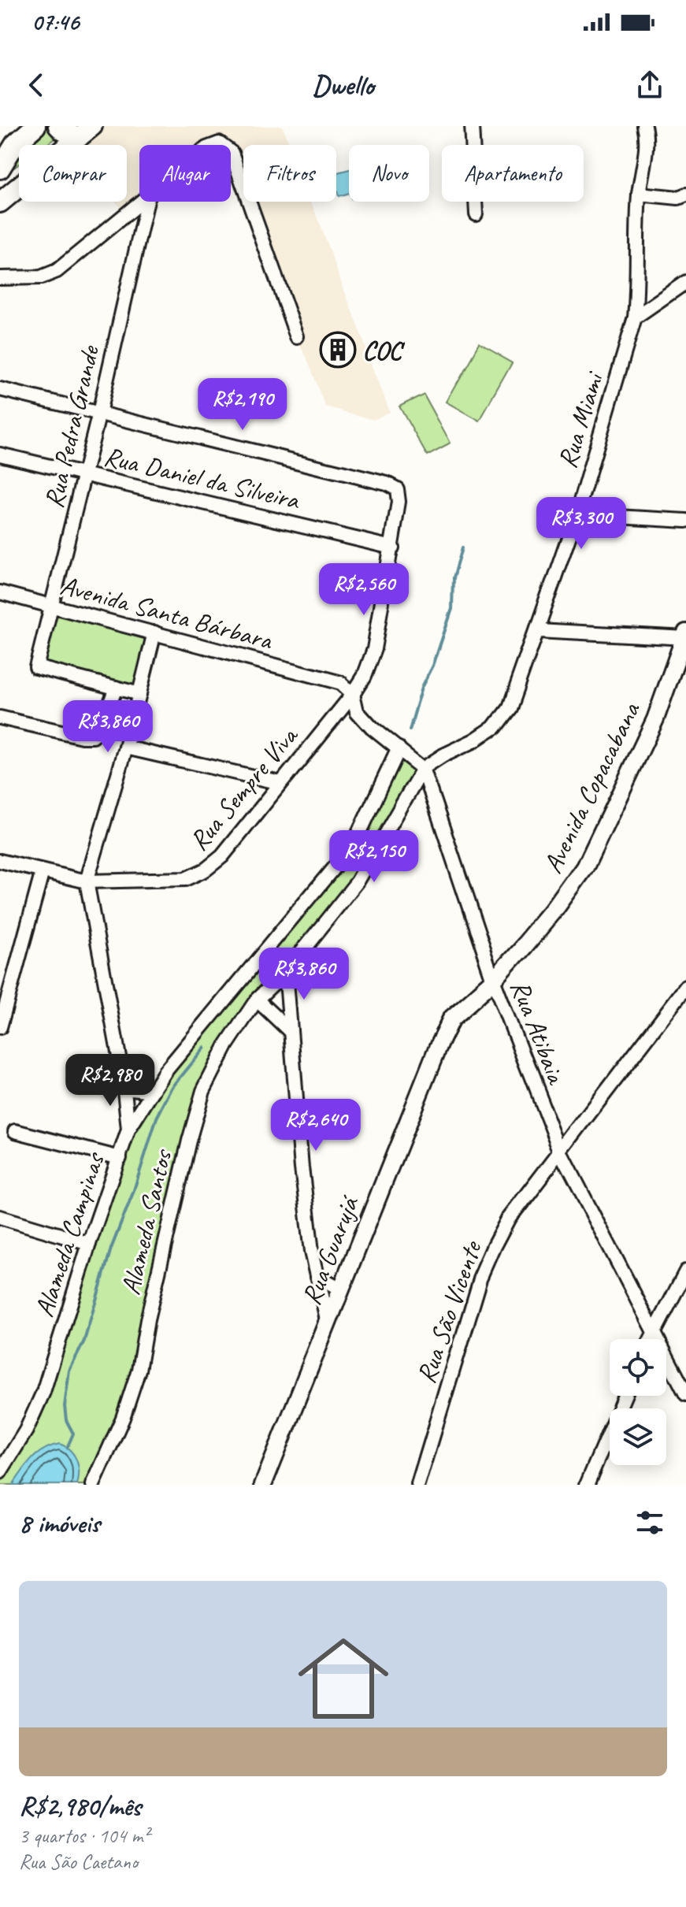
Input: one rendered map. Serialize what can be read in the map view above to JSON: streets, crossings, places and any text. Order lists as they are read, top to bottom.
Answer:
{
  "streets": {
    "street": [
      "Rua Miami",
      "Rua Pedra Grande",
      "Rua Daniel da Silveira",
      "Avenida Santa Bárbara",
      "Avenida Copacabana",
      "Rua Sempre Viva",
      "Rua Atibaia",
      "Alameda Santos",
      "Alameda Campinas",
      "Rua Guarujá",
      "Rua São Vicente"
    ]
  },
  "crossings": [
    ["Rua Miami", "Rua Atibaia"],
    ["Rua Miami", "Alameda Santos"],
    ["Rua Pedra Grande", "Rua Daniel da Silveira"],
    ["Rua Pedra Grande", "Avenida Santa Bárbara"],
    ["Rua Pedra Grande", "Rua Sempre Viva"],
    ["Rua Daniel da Silveira", "Rua Sempre Viva"],
    ["Avenida Santa Bárbara", "Rua Sempre Viva"],
    ["Avenida Copacabana", "Rua Atibaia"],
    ["Avenida Copacabana", "Rua Guarujá"],
    ["Rua Atibaia", "Alameda Santos"],
    ["Rua Atibaia", "Rua Guarujá"],
    ["Rua Atibaia", "Rua São Vicente"]
  ],
  "places": {
    "building": ["COC"]
  },
  "page": {
    "status": "07:46",
    "header": "Dwello",
    "chip": [
      "Comprar",
      "Alugar",
      "Filtros",
      "Novo",
      "Apartamento"
    ],
    "price": [
      "R$2,190",
      "R$3,300",
      "R$2,560",
      "R$3,860",
      "R$2,150",
      "R$3,860",
      "R$2,980",
      "R$2,640"
    ],
    "heading": "8 imóveis",
    "list": [
      {
        "name": "R$2,980/mês",
        "note": "3 quartos · 104 m² · Rua São Caetano"
      }
    ]
  }
}
